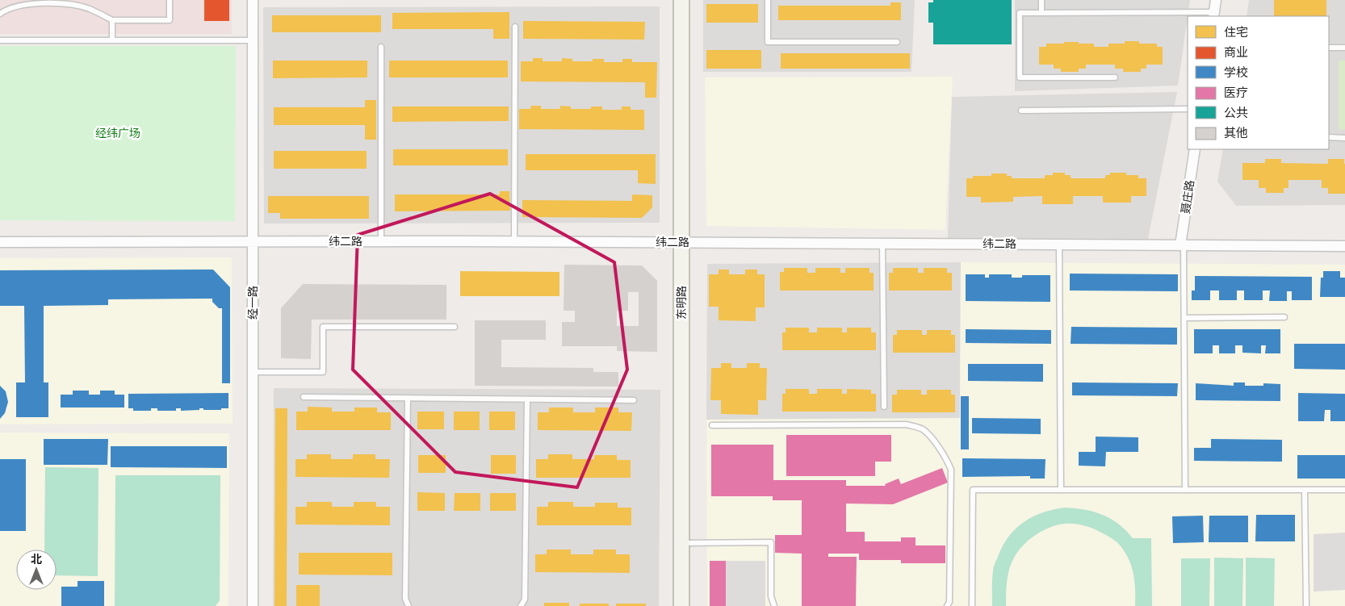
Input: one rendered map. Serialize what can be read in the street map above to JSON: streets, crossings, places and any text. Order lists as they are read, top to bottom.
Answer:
{
  "streets": {
    "street": [
      "聂庄路",
      "纬二路",
      "经一路",
      "东明路"
    ]
  },
  "crossings": [
    ["聂庄路", "纬二路"],
    ["纬二路", "经一路"],
    ["纬二路", "东明路"]
  ],
  "parks": ["经纬广场"],
  "legend": [
    "住宅",
    "商业",
    "学校",
    "医疗",
    "公共",
    "其他"
  ],
  "north": "top"
}
